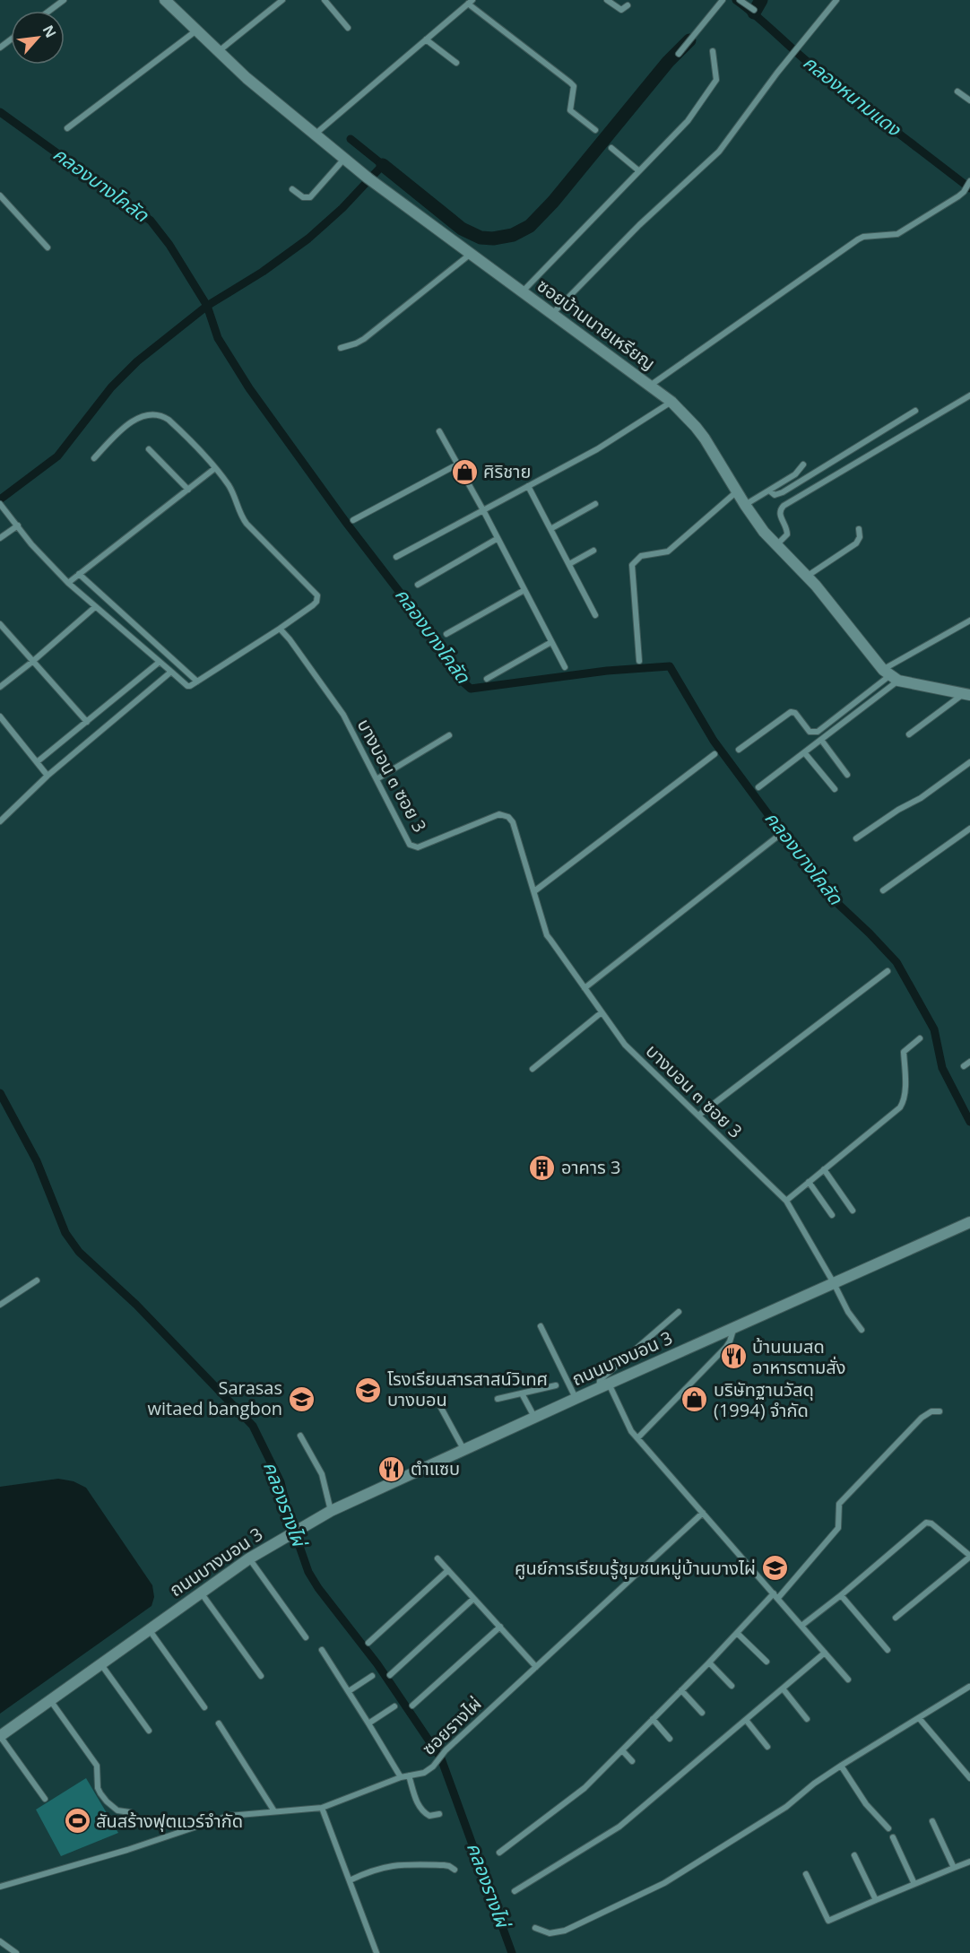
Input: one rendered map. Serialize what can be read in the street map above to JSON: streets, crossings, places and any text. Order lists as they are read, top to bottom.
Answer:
{
  "streets": {
    "main road": ["ซอยบ้านนายเหรียญ", "ถนนบางบอน 3"],
    "street": ["บางบอน ๓ ซอย 3", "ซอยรางไผ่"]
  },
  "crossings": [
    ["บางบอน ๓ ซอย 3", "ถนนบางบอน 3"]
  ],
  "water": ["คลองหนามแดง", "คลองบางโคลัด", "คลองรางไผ่"],
  "places": {
    "shop": ["ศิริชาย", "บริษัทฐานวัสดุ (1994) จำกัด"],
    "building": ["อาคาร 3"],
    "restaurant": ["บ้านนมสด อาหารตามสั่ง", "ตำแซบ"],
    "school or university": ["โรงเรียนสารสาสน์วิเทศ บางบอน", "Sarasas witaed bangbon", "ศูนย์การเรียนรู้ชุมชนหมู่บ้านบางไผ่"],
    "sports": ["สันสร้างฟุตแวร์จำกัด"]
  },
  "north": "top right"
}
